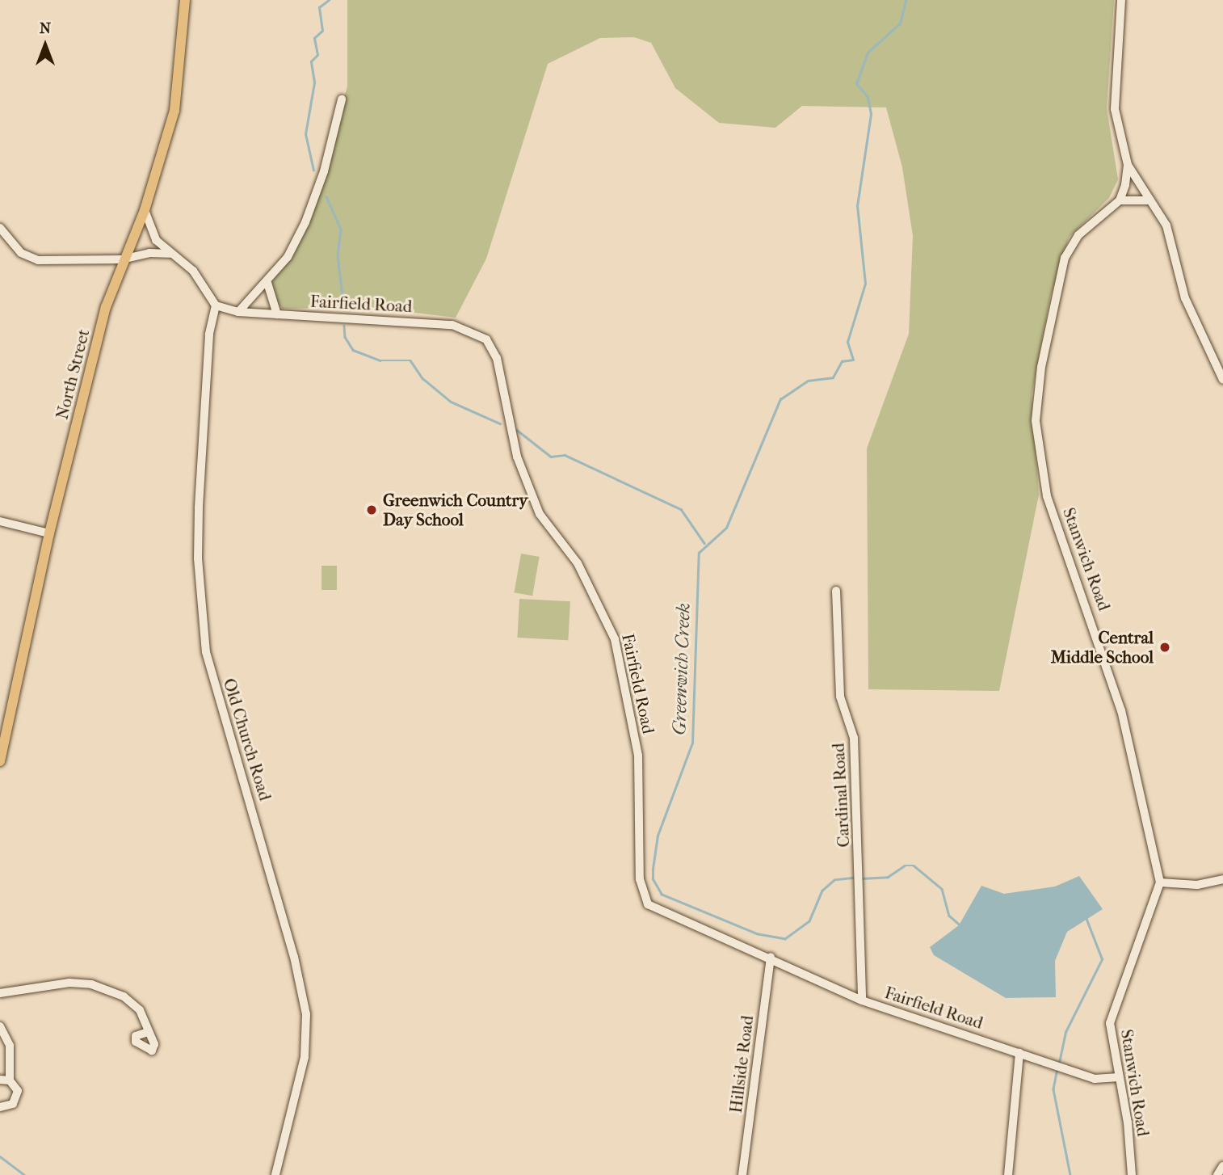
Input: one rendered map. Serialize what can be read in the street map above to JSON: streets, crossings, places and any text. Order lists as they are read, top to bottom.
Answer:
{
  "streets": {
    "main road": ["North Street"],
    "street": [
      "Fairfield Road",
      "Stanwich Road",
      "Old Church Road",
      "Cardinal Road",
      "Hillside Road"
    ]
  },
  "crossings": [
    ["Fairfield Road", "Stanwich Road"],
    ["Fairfield Road", "Old Church Road"],
    ["Fairfield Road", "Cardinal Road"],
    ["Fairfield Road", "Hillside Road"]
  ],
  "water": ["Greenwich Creek"],
  "places": ["Greenwich Country Day School", "Central Middle School"],
  "north": "top"
}
